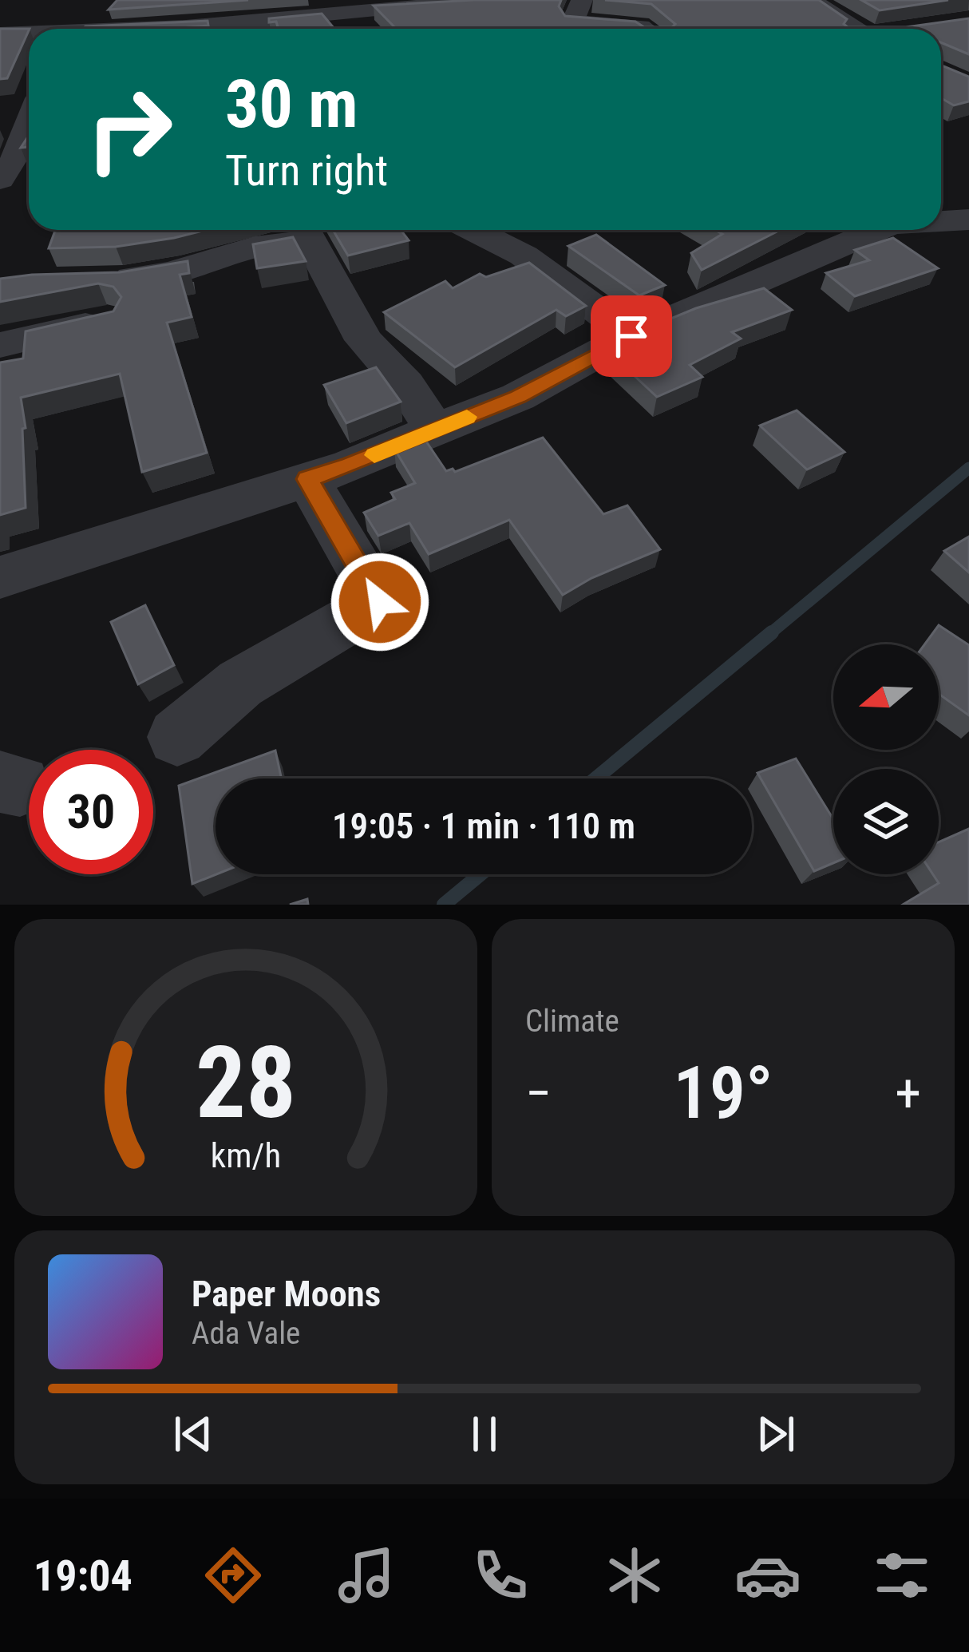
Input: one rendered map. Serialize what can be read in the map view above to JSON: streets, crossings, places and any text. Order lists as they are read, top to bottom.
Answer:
{
  "north": "left",
  "page": {
    "turn": ["30 m", "Turn right"],
    "limit": "30",
    "trip": "19:05 · 1 min · 110 m",
    "tile": "Climate",
    "heat": ["−", "19°", "+"],
    "song": ["Paper Moons", "Ada Vale"],
    "tabs": "19:04",
    "gauge": ["28", "km/h"]
  }
}
